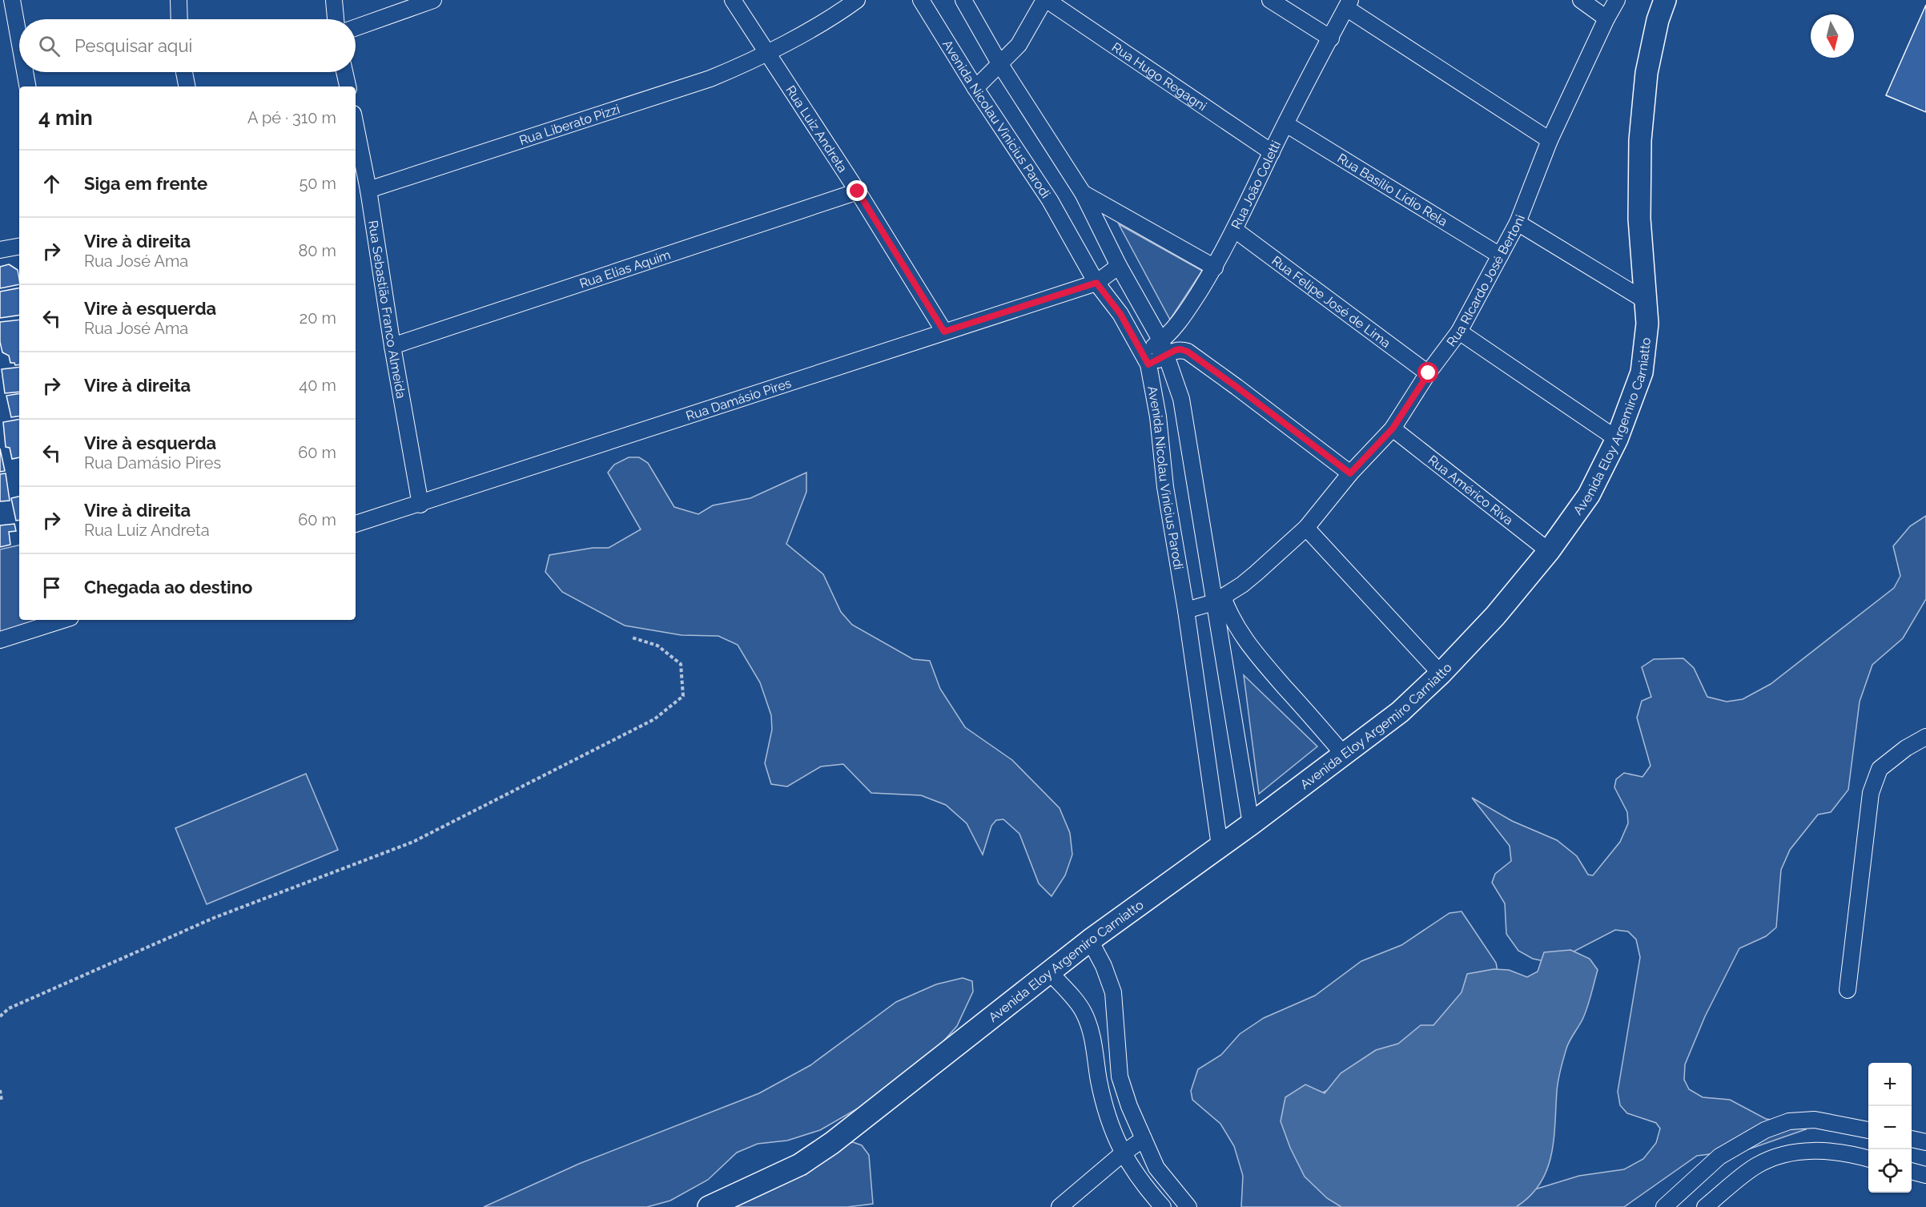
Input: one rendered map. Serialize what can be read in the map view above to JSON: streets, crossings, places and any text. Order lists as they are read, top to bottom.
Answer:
{
  "streets": {
    "street": [
      "Rua Hugo Regagni",
      "Avenida Nicolau Vinicius Parodi",
      "Rua Liberato Pizzi",
      "Rua Luiz Andreta",
      "Rua João Coletti",
      "Rua Basílio Lídio Rela",
      "Rua Elias Aquim",
      "Rua RIcardo José Bertoni",
      "Rua Felipe José de Lima",
      "Rua Sebastião Franco Almeida",
      "Rua Damásio Pires",
      "Avenida Eloy Argemiro Carniatto",
      "Rua Américo Riva"
    ]
  },
  "crossings": [
    ["Rua Hugo Regagni", "Rua João Coletti"],
    ["Avenida Nicolau Vinicius Parodi", "Rua João Coletti"],
    ["Avenida Nicolau Vinicius Parodi", "Rua RIcardo José Bertoni"],
    ["Avenida Nicolau Vinicius Parodi", "Rua Damásio Pires"],
    ["Avenida Nicolau Vinicius Parodi", "Avenida Eloy Argemiro Carniatto"],
    ["Rua Liberato Pizzi", "Rua Luiz Andreta"],
    ["Rua Liberato Pizzi", "Rua Sebastião Franco Almeida"],
    ["Rua Luiz Andreta", "Rua Elias Aquim"],
    ["Rua Luiz Andreta", "Rua Damásio Pires"],
    ["Rua João Coletti", "Rua Basílio Lídio Rela"],
    ["Rua João Coletti", "Rua Felipe José de Lima"],
    ["Rua Basílio Lídio Rela", "Rua RIcardo José Bertoni"],
    ["Rua Elias Aquim", "Rua Sebastião Franco Almeida"],
    ["Rua RIcardo José Bertoni", "Rua Felipe José de Lima"],
    ["Rua RIcardo José Bertoni", "Rua Américo Riva"],
    ["Rua Sebastião Franco Almeida", "Rua Damásio Pires"],
    ["Avenida Eloy Argemiro Carniatto", "Rua Américo Riva"]
  ],
  "north": "bottom",
  "page": {
    "search": "Pesquisar aqui",
    "heading": ["4 min", "A pé · 310 m"],
    "list": [
      ["Siga em frente", "50 m"],
      ["Vire à direita", "Rua José Ama", "80 m"],
      ["Vire à esquerda", "Rua José Ama", "20 m"],
      ["Vire à direita", "40 m"],
      ["Vire à esquerda", "Rua Damásio Pires", "60 m"],
      ["Vire à direita", "Rua Luiz Andreta", "60 m"],
      "Chegada ao destino"
    ],
    "map_buttons": ["+", "−"]
  }
}
